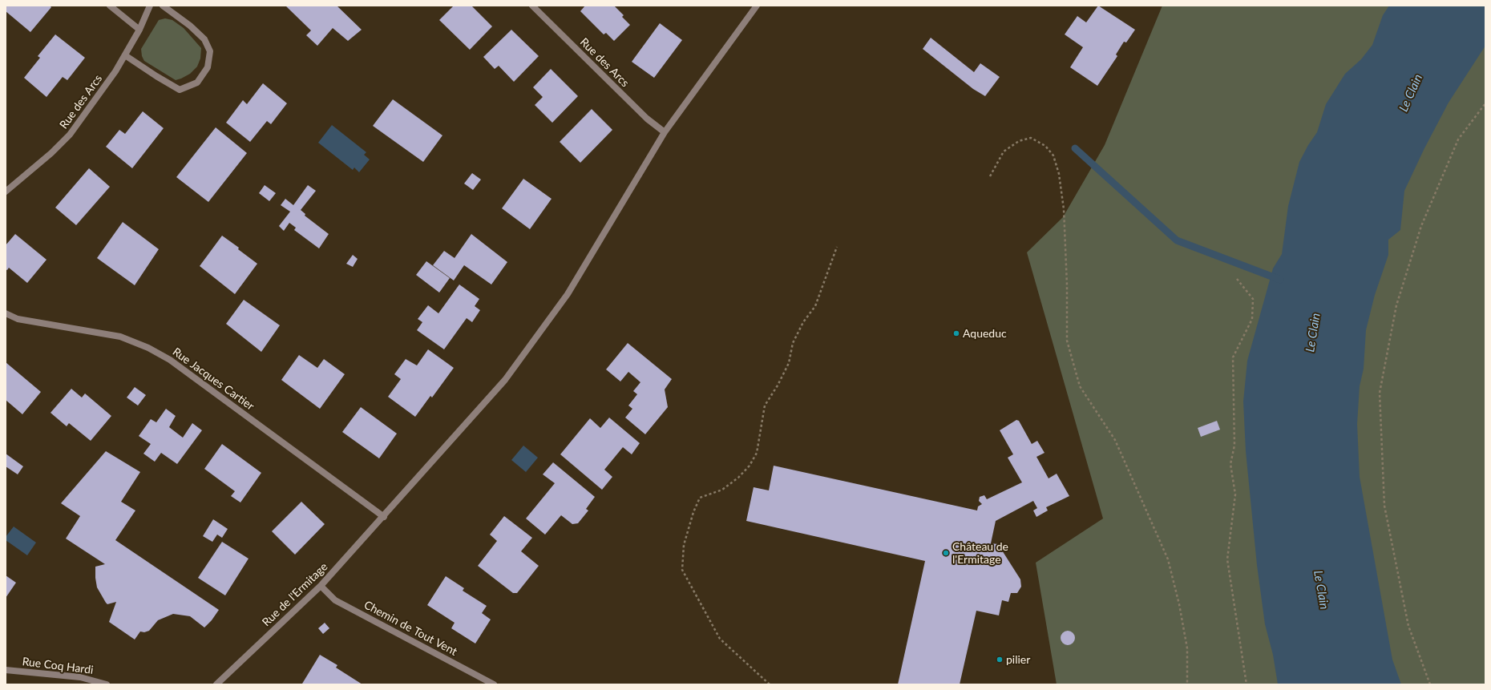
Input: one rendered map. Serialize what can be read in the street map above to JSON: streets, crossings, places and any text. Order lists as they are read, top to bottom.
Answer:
{
  "streets": {
    "street": [
      "Rue des Arcs",
      "Rue Jacques Cartier",
      "Rue de l'Ermitage",
      "Chemin de Tout Vent",
      "Rue Coq Hardi"
    ]
  },
  "crossings": [
    ["Rue des Arcs", "Rue de l'Ermitage"],
    ["Rue Jacques Cartier", "Rue de l'Ermitage"],
    ["Rue de l'Ermitage", "Chemin de Tout Vent"]
  ],
  "water": ["Le Clain"],
  "places": ["Aqueduc", "Château de l'Ermitage", "pilier"]
}
